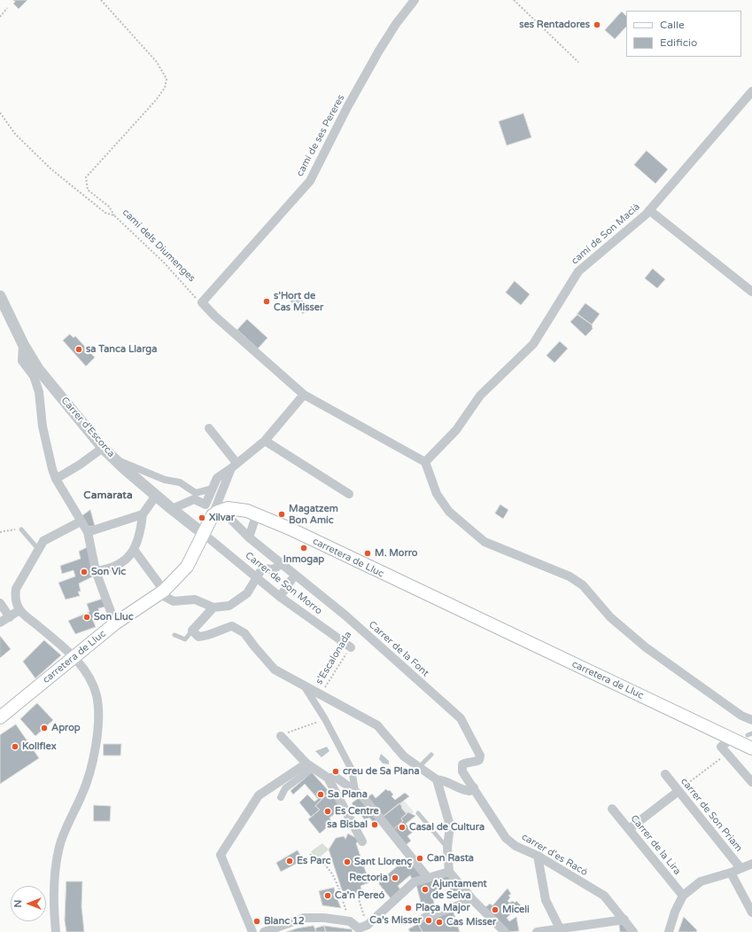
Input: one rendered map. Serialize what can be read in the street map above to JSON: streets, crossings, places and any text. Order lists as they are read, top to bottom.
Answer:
{
  "streets": {
    "main road": ["carretera de Lluc"],
    "street": [
      "camí de ses Pereres",
      "camí de Son Macià",
      "Carrer d'Escorca",
      "Carrer de Son Morro",
      "Carrer de la Font",
      "carrer de Son Priam",
      "Carrer de la Lira",
      "carrer d'es Racó"
    ],
    "path": ["camí dels Diumenges", "s'Escalonada"]
  },
  "crossings": [
    ["camí de ses Pereres", "camí dels Diumenges"],
    ["Carrer d'Escorca", "carretera de Lluc"],
    ["Carrer d'Escorca", "Carrer de Son Morro"],
    ["carretera de Lluc", "Carrer de Son Morro"],
    ["carretera de Lluc", "Carrer de la Font"],
    ["Carrer de Son Morro", "s'Escalonada"],
    ["Carrer de la Font", "carrer d'es Racó"]
  ],
  "districts": ["Camarata"],
  "places": [
    "ses Rentadores",
    "s’Hort de Cas Misser",
    "sa Tanca Llarga",
    "Magatzem Bon Amic",
    "Xilvar",
    "Inmogap",
    "M. Morro",
    "Son Vic",
    "Son Lluc",
    "Aprop",
    "Kollflex",
    "creu de Sa Plana",
    "Sa Plana",
    "Es Centre",
    "sa Bisbal",
    "Casal de Cultura",
    "Can Rasta",
    "Es Parc",
    "Sant Llorenç",
    "Rectoria",
    "Ajuntament de Selva",
    "Ca'n Pereó",
    "Plaça Major",
    "Miceli",
    "Ca's Misser",
    "Blanc 12",
    "Cas Misser"
  ],
  "legend": ["Calle", "Edificio"],
  "north": "left"
}
